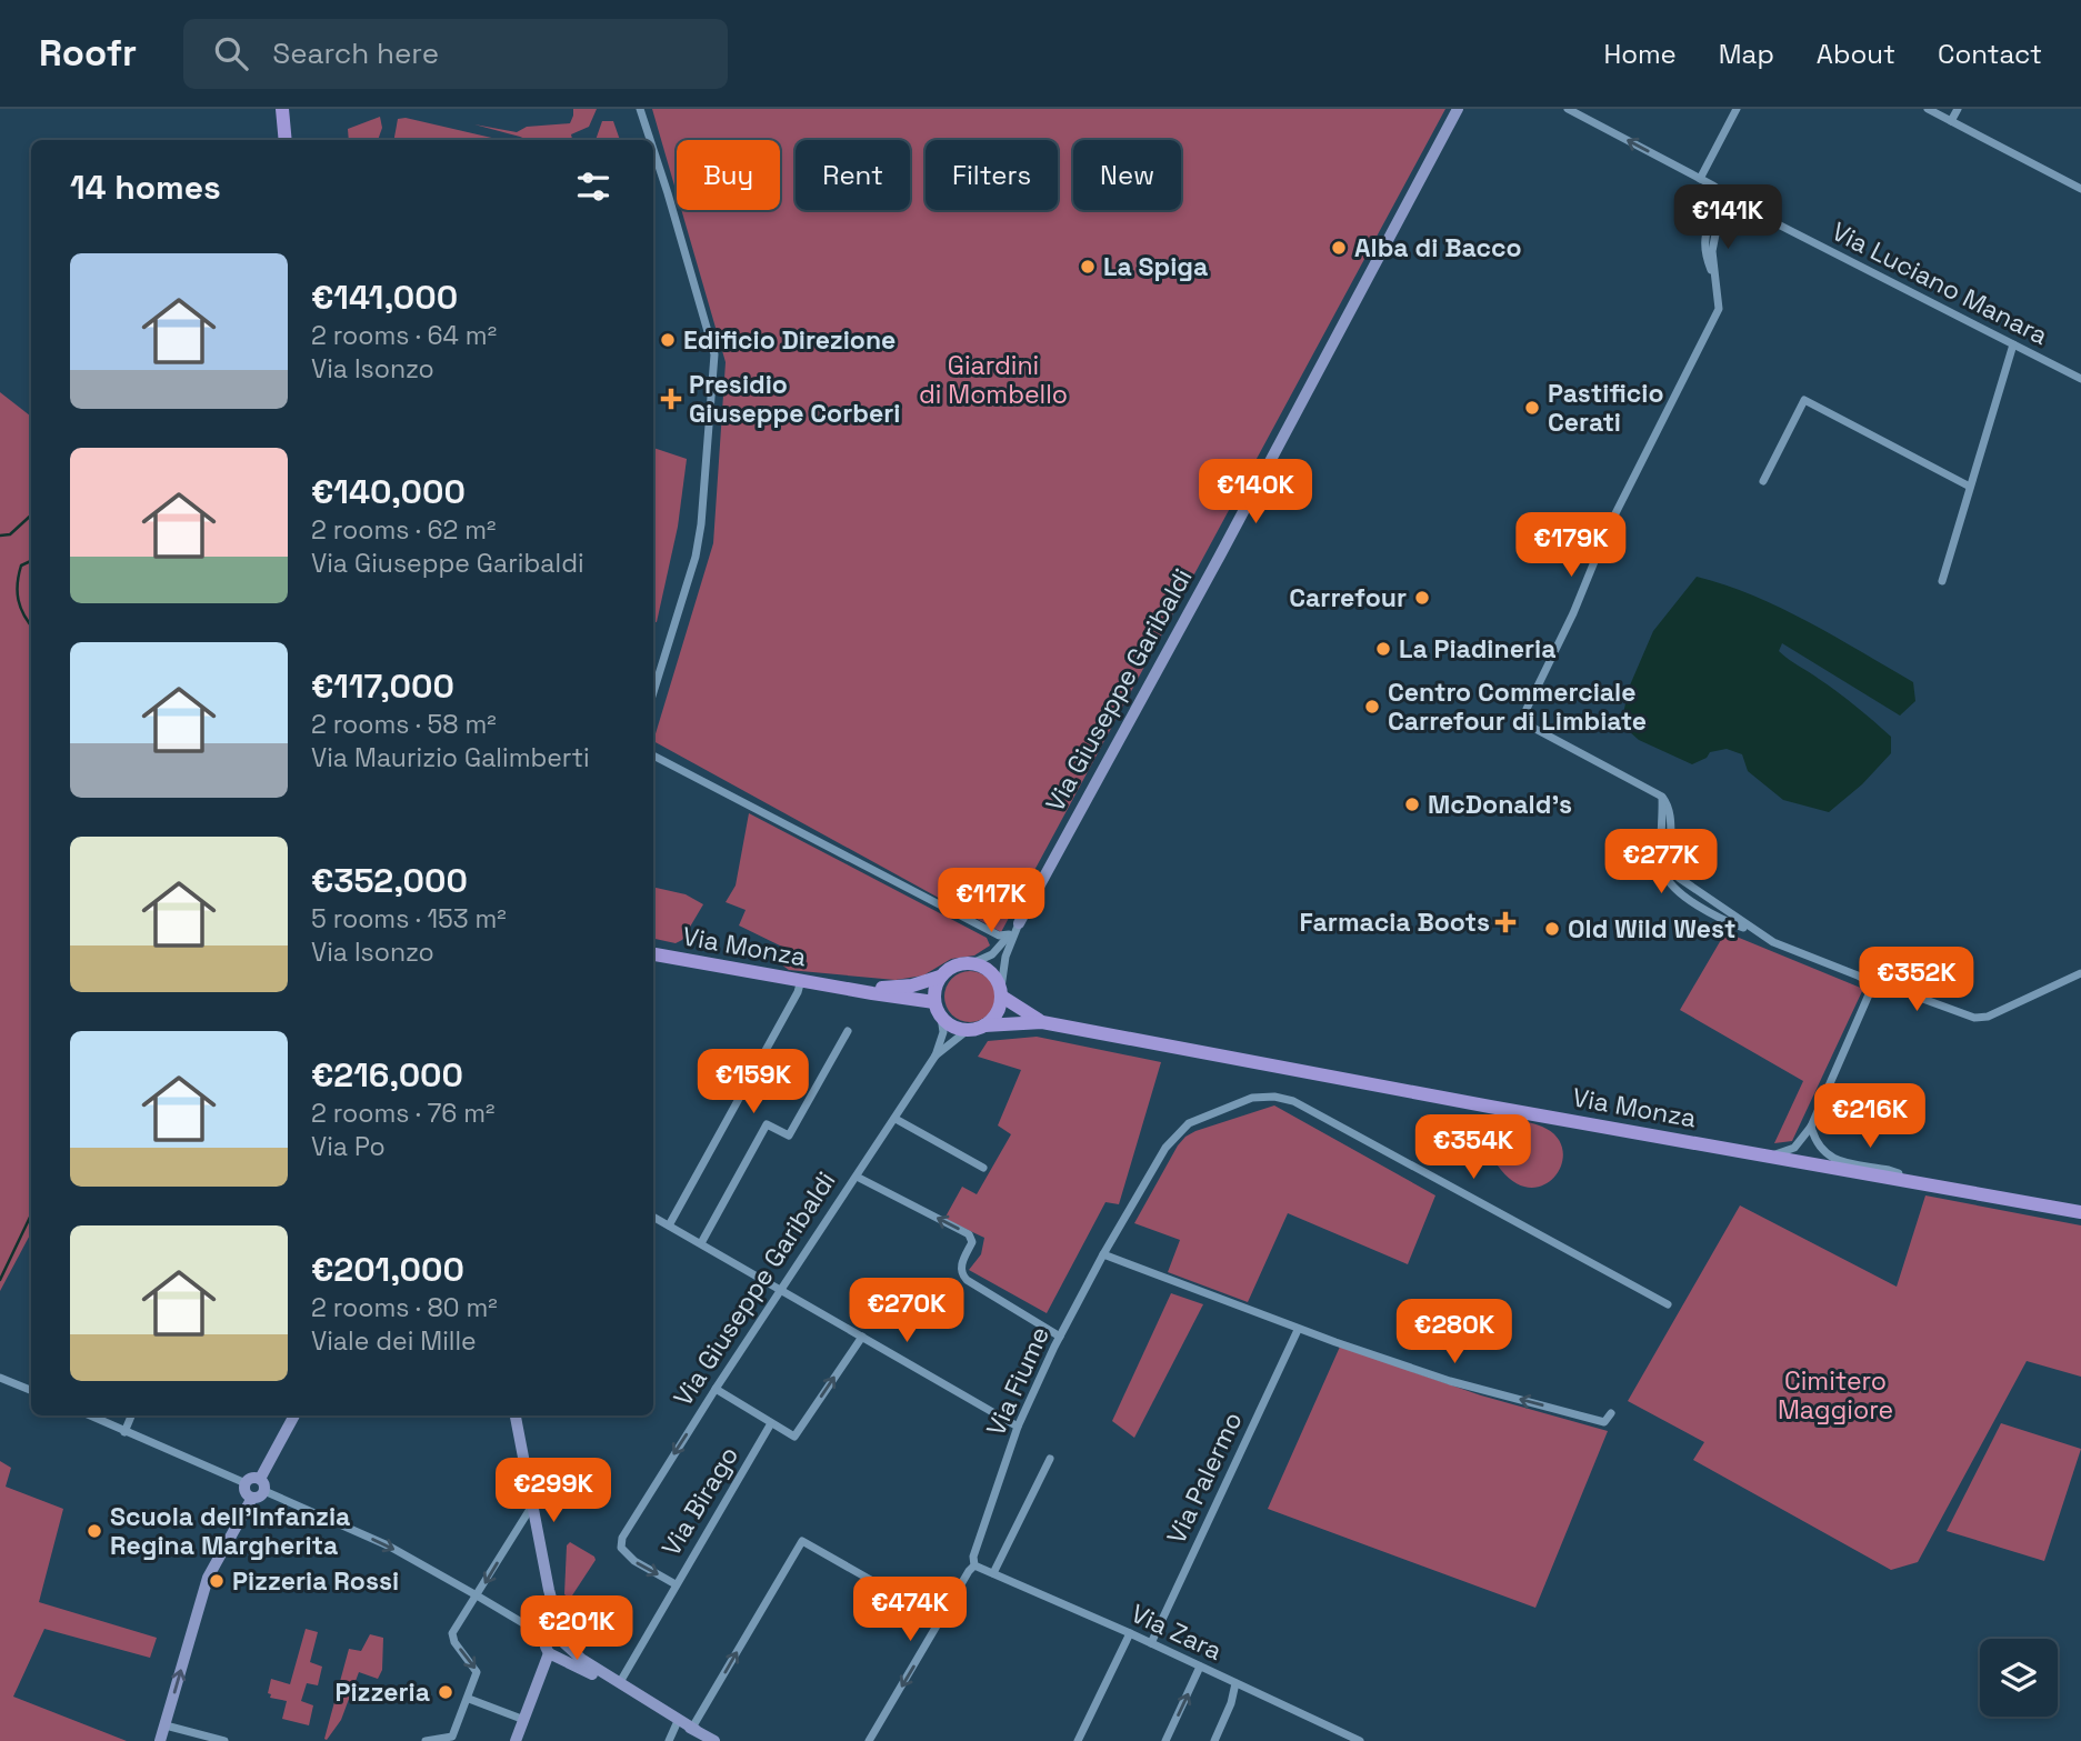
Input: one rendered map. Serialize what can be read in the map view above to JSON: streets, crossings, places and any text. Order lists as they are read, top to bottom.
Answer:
{
  "streets": {
    "main road": ["Via Monza"],
    "street": [
      "Via Luciano Manara",
      "Via Giuseppe Garibaldi",
      "Via Fiume",
      "Via Palermo",
      "Via Birago",
      "Via Zara"
    ]
  },
  "crossings": [
    ["Via Giuseppe Garibaldi", "Via Monza"],
    ["Via Giuseppe Garibaldi", "Via Birago"],
    ["Via Fiume", "Via Zara"],
    ["Via Palermo", "Via Zara"]
  ],
  "parks": ["Giardini di Mombello", "Cimitero Maggiore"],
  "places": {
    "other": [
      "Alba di Bacco",
      "La Spiga",
      "Edificio Direzione",
      "Pastificio Cerati",
      "Carrefour",
      "La Piadineria",
      "Centro Commerciale Carrefour di Limbiate",
      "McDonald's",
      "Old Wild West",
      "Scuola dell'Infanzia Regina Margherita",
      "Pizzeria Rossi",
      "Pizzeria"
    ],
    "health": ["Presidio Giuseppe Corberi", "Farmacia Boots"]
  },
  "page": {
    "header": "Roofr",
    "search": "Search here",
    "nav": [
      "Home",
      "Map",
      "About",
      "Contact"
    ],
    "chip": [
      "Buy",
      "Rent",
      "Filters",
      "New"
    ],
    "heading": "14 homes",
    "price": [
      "€141K",
      "€140K",
      "€179K",
      "€277K",
      "€117K",
      "€352K",
      "€159K",
      "€216K",
      "€354K",
      "€270K",
      "€280K",
      "€299K",
      "€474K",
      "€201K"
    ],
    "list": [
      {
        "name": "€141,000",
        "note": "2 rooms · 64 m² · Via Isonzo"
      },
      {
        "name": "€140,000",
        "note": "2 rooms · 62 m² · Via Giuseppe Garibaldi"
      },
      {
        "name": "€117,000",
        "note": "2 rooms · 58 m² · Via Maurizio Galimberti"
      },
      {
        "name": "€352,000",
        "note": "5 rooms · 153 m² · Via Isonzo"
      },
      {
        "name": "€216,000",
        "note": "2 rooms · 76 m² · Via Po"
      },
      {
        "name": "€201,000",
        "note": "2 rooms · 80 m² · Viale dei Mille"
      }
    ]
  }
}
